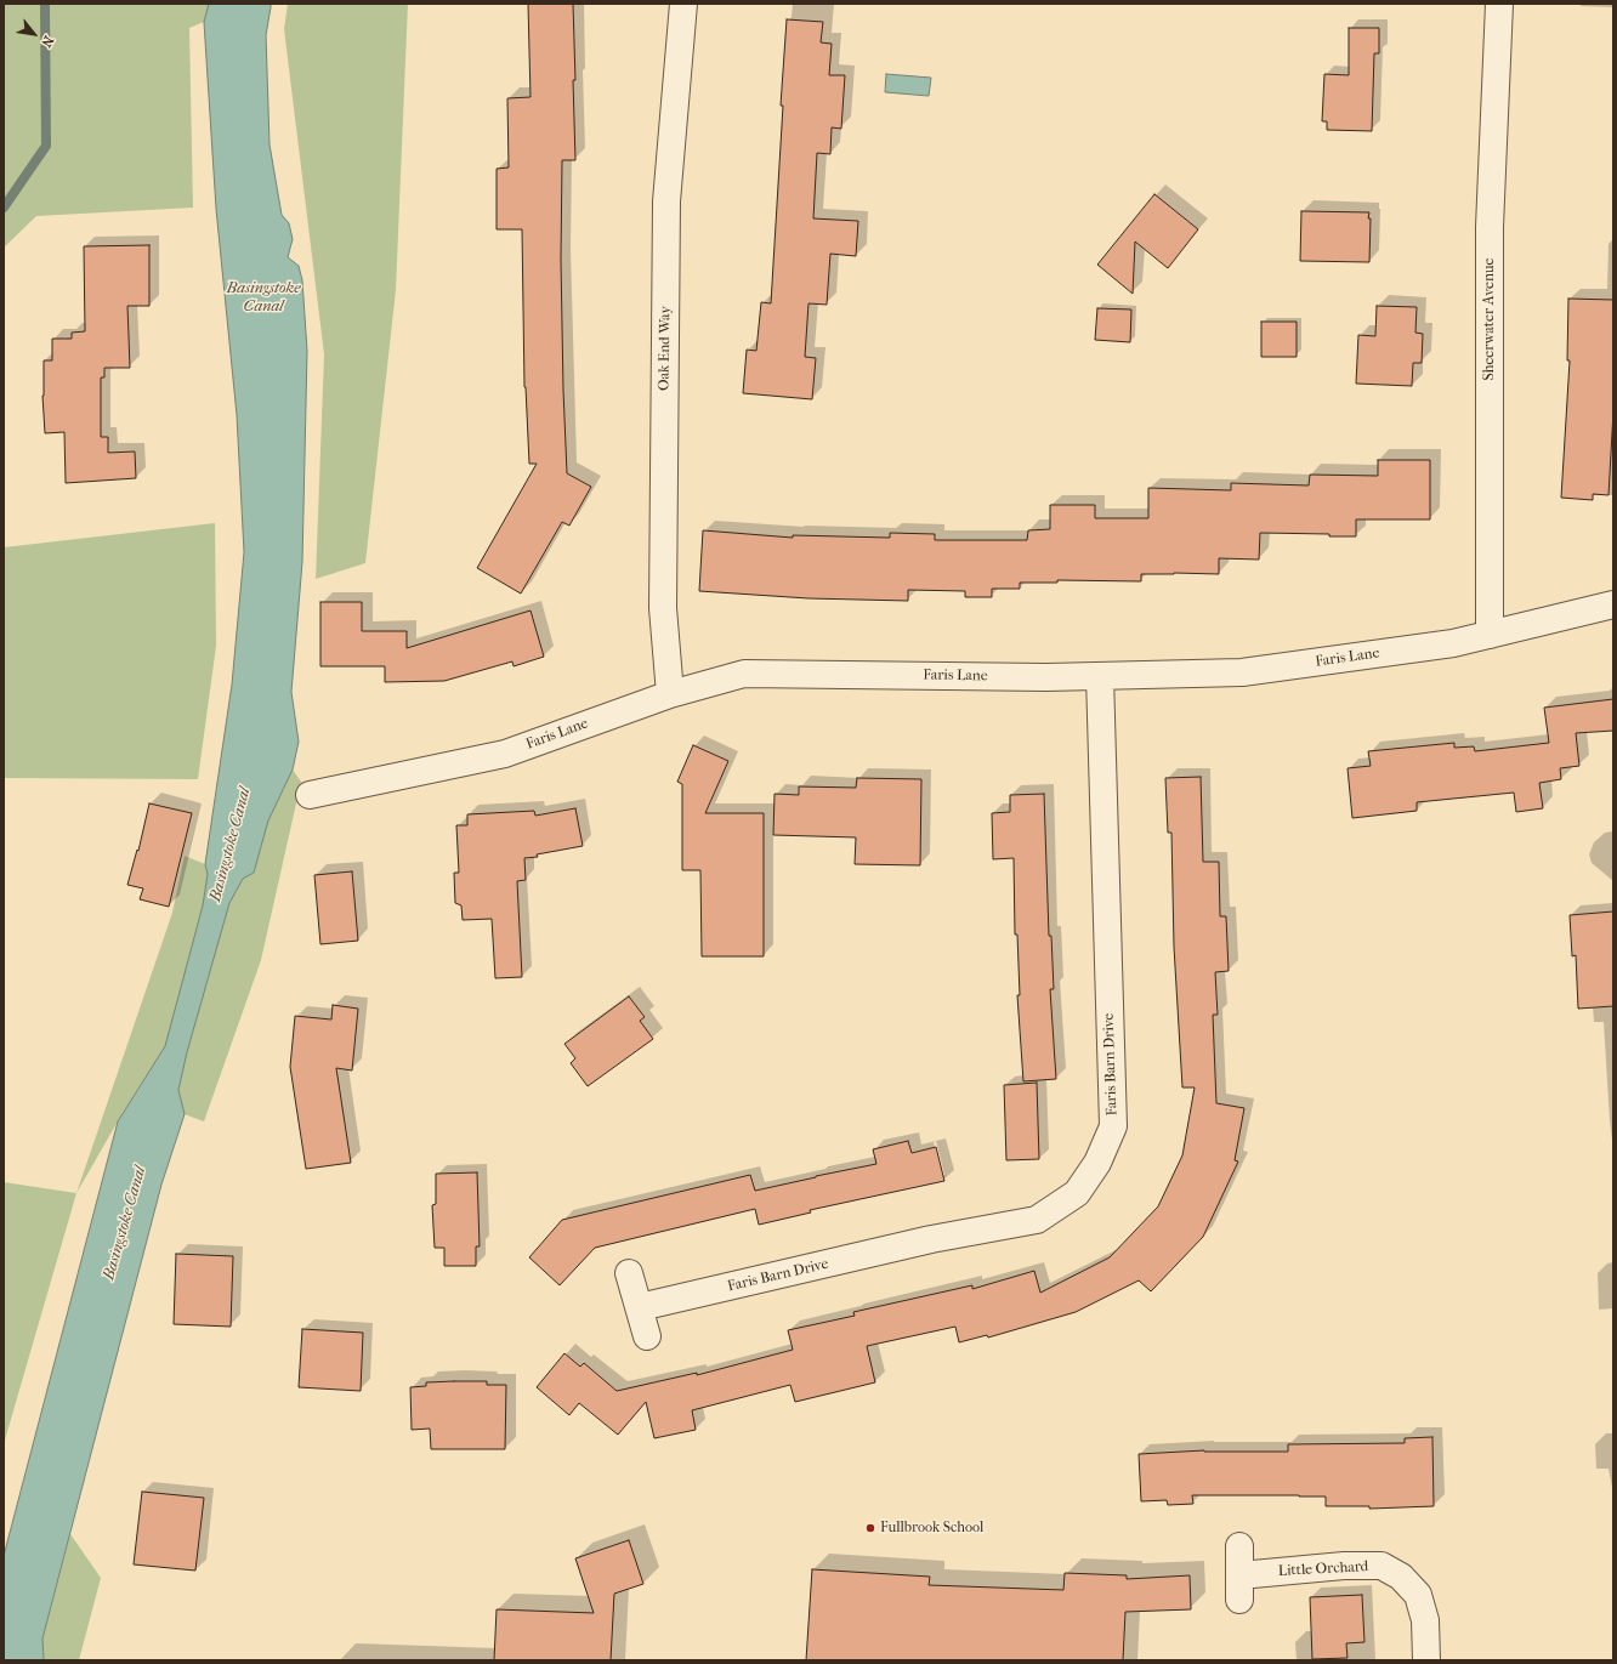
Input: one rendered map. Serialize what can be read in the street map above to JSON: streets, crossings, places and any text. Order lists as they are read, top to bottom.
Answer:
{
  "streets": {
    "street": [
      "Sheerwater Avenue",
      "Oak End Way",
      "Faris Lane",
      "Faris Barn Drive",
      "Little Orchard"
    ]
  },
  "crossings": [
    ["Sheerwater Avenue", "Faris Lane"],
    ["Oak End Way", "Faris Lane"],
    ["Faris Lane", "Faris Barn Drive"]
  ],
  "water": ["Basingstoke Canal"],
  "places": ["Fullbrook School"],
  "north": "bottom right"
}
